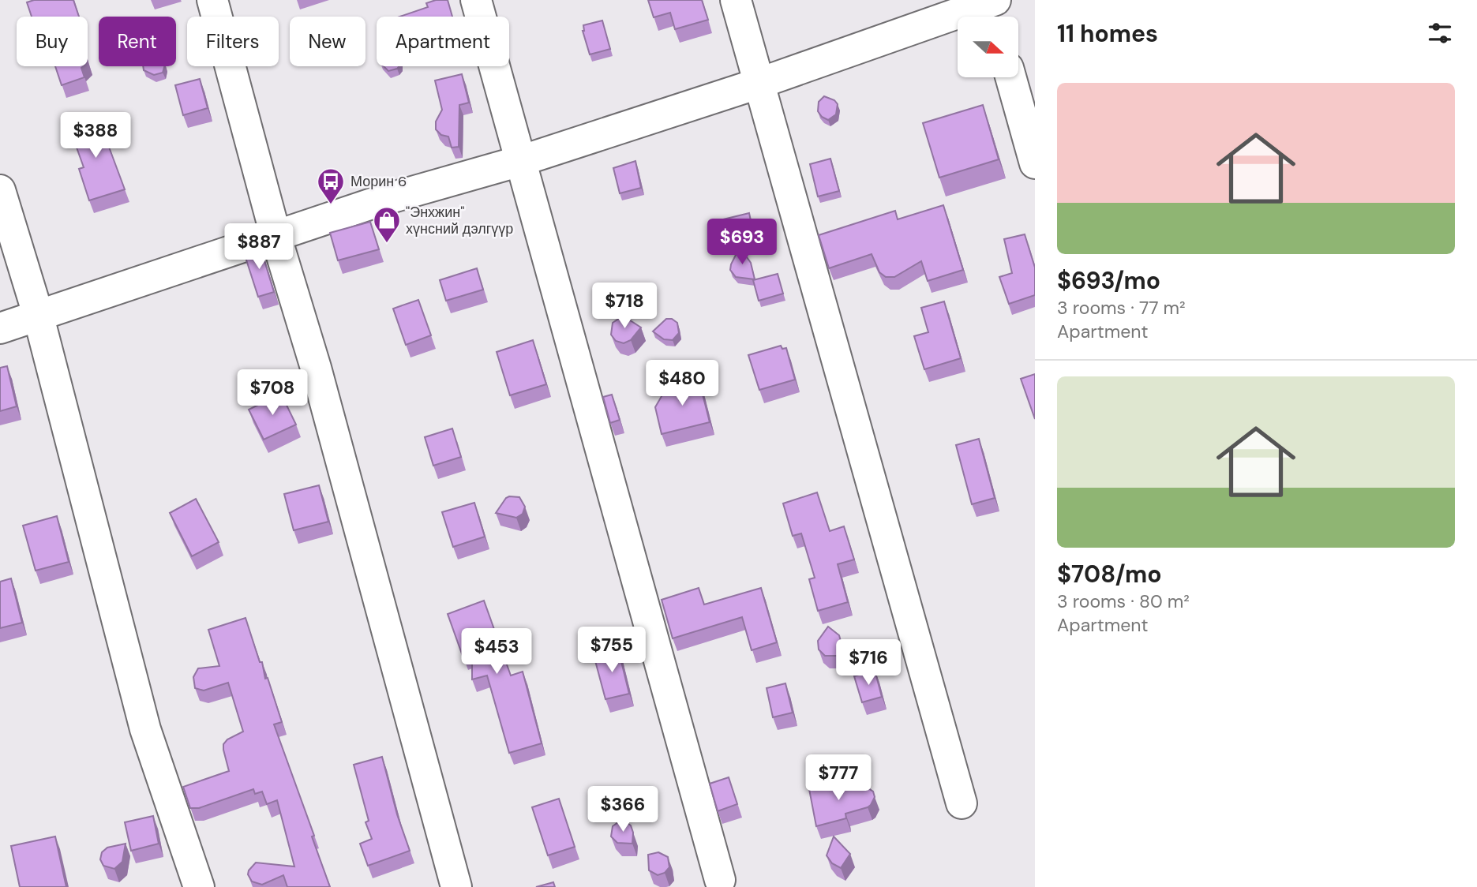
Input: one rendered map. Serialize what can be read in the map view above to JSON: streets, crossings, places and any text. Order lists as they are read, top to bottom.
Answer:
{
  "places": {
    "bus stop": ["Морин 6"],
    "shop": ["\"Энхжин\" хүнсний дэлгүүр"]
  },
  "north": "right",
  "page": {
    "heading": "11 homes",
    "chip": [
      "Buy",
      "Rent",
      "Filters",
      "New",
      "Apartment"
    ],
    "list": [
      {
        "name": "$693/mo",
        "note": "3 rooms · 77 m² · Apartment"
      },
      {
        "name": "$708/mo",
        "note": "3 rooms · 80 m² · Apartment"
      }
    ],
    "price": [
      "$388",
      "$693",
      "$887",
      "$718",
      "$480",
      "$708",
      "$755",
      "$453",
      "$716",
      "$777",
      "$366"
    ]
  }
}
